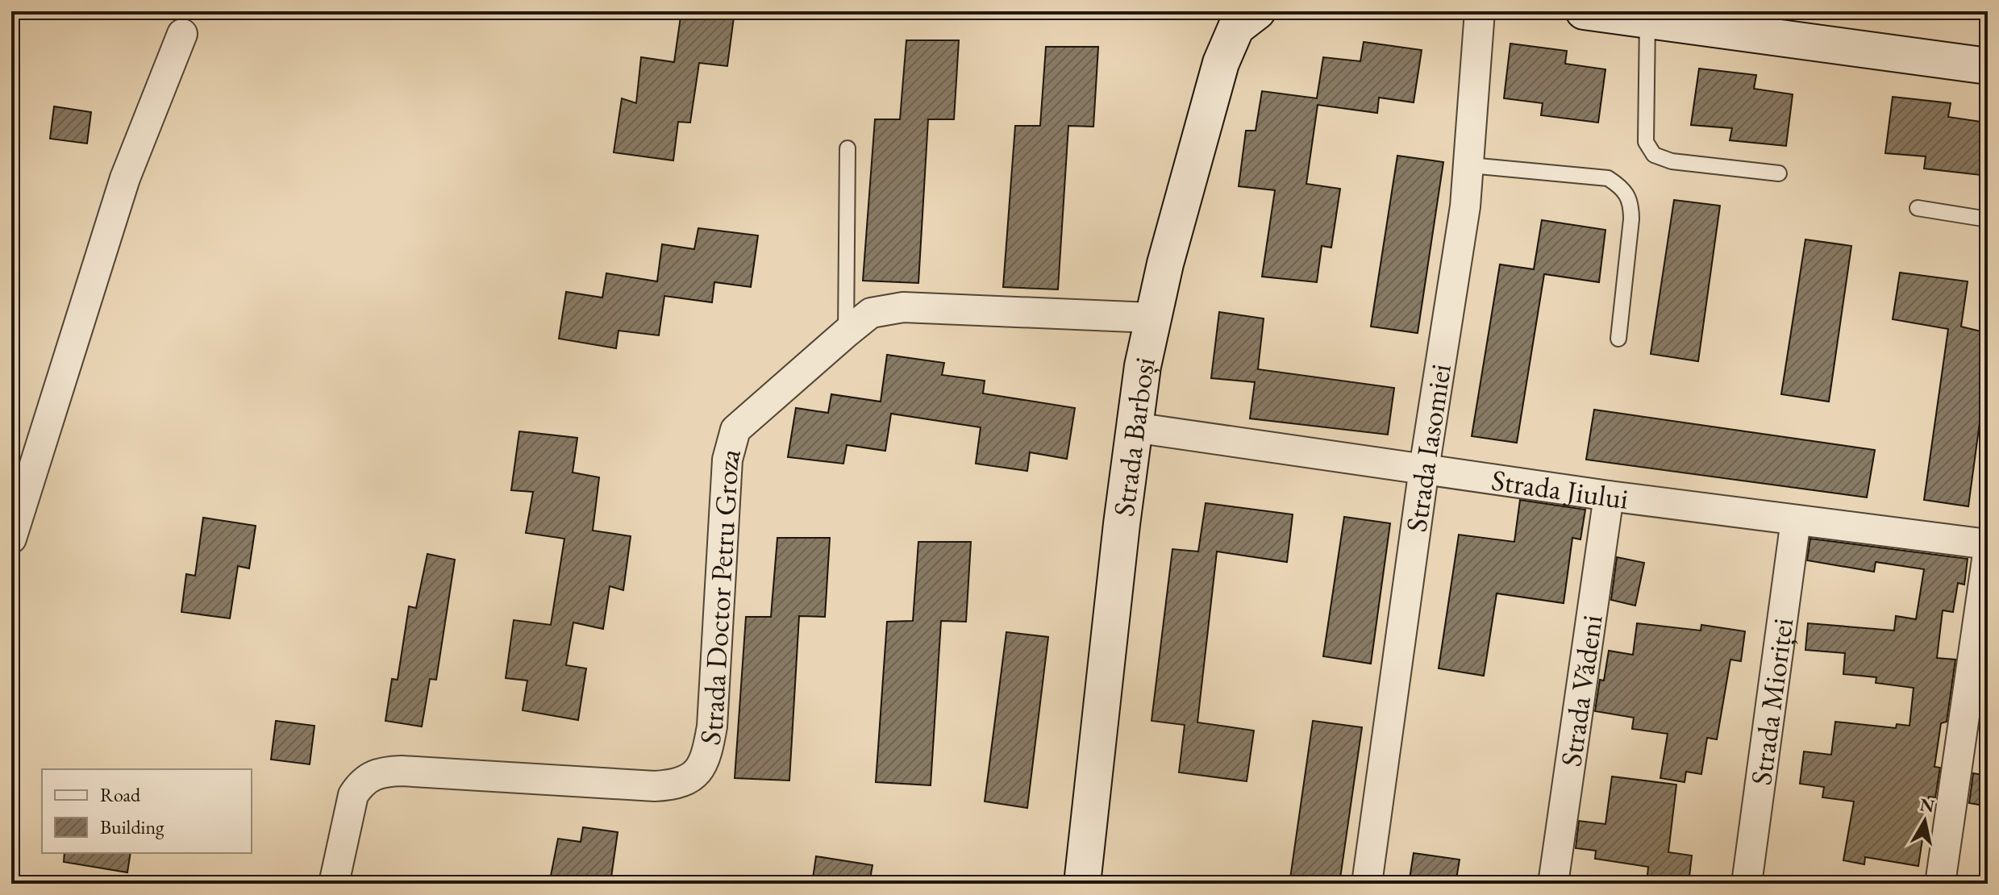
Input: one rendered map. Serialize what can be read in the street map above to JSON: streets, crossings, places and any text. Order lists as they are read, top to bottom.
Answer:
{
  "streets": {
    "street": [
      "Strada Barboși",
      "Strada Iasomiei",
      "Strada Jiului",
      "Strada Doctor Petru Groza",
      "Strada Vădeni",
      "Strada Mioriței"
    ]
  },
  "crossings": [
    ["Strada Barboși", "Strada Jiului"],
    ["Strada Barboși", "Strada Doctor Petru Groza"],
    ["Strada Iasomiei", "Strada Jiului"],
    ["Strada Jiului", "Strada Vădeni"],
    ["Strada Jiului", "Strada Mioriței"]
  ],
  "legend": ["Road", "Building"],
  "north": "top"
}
